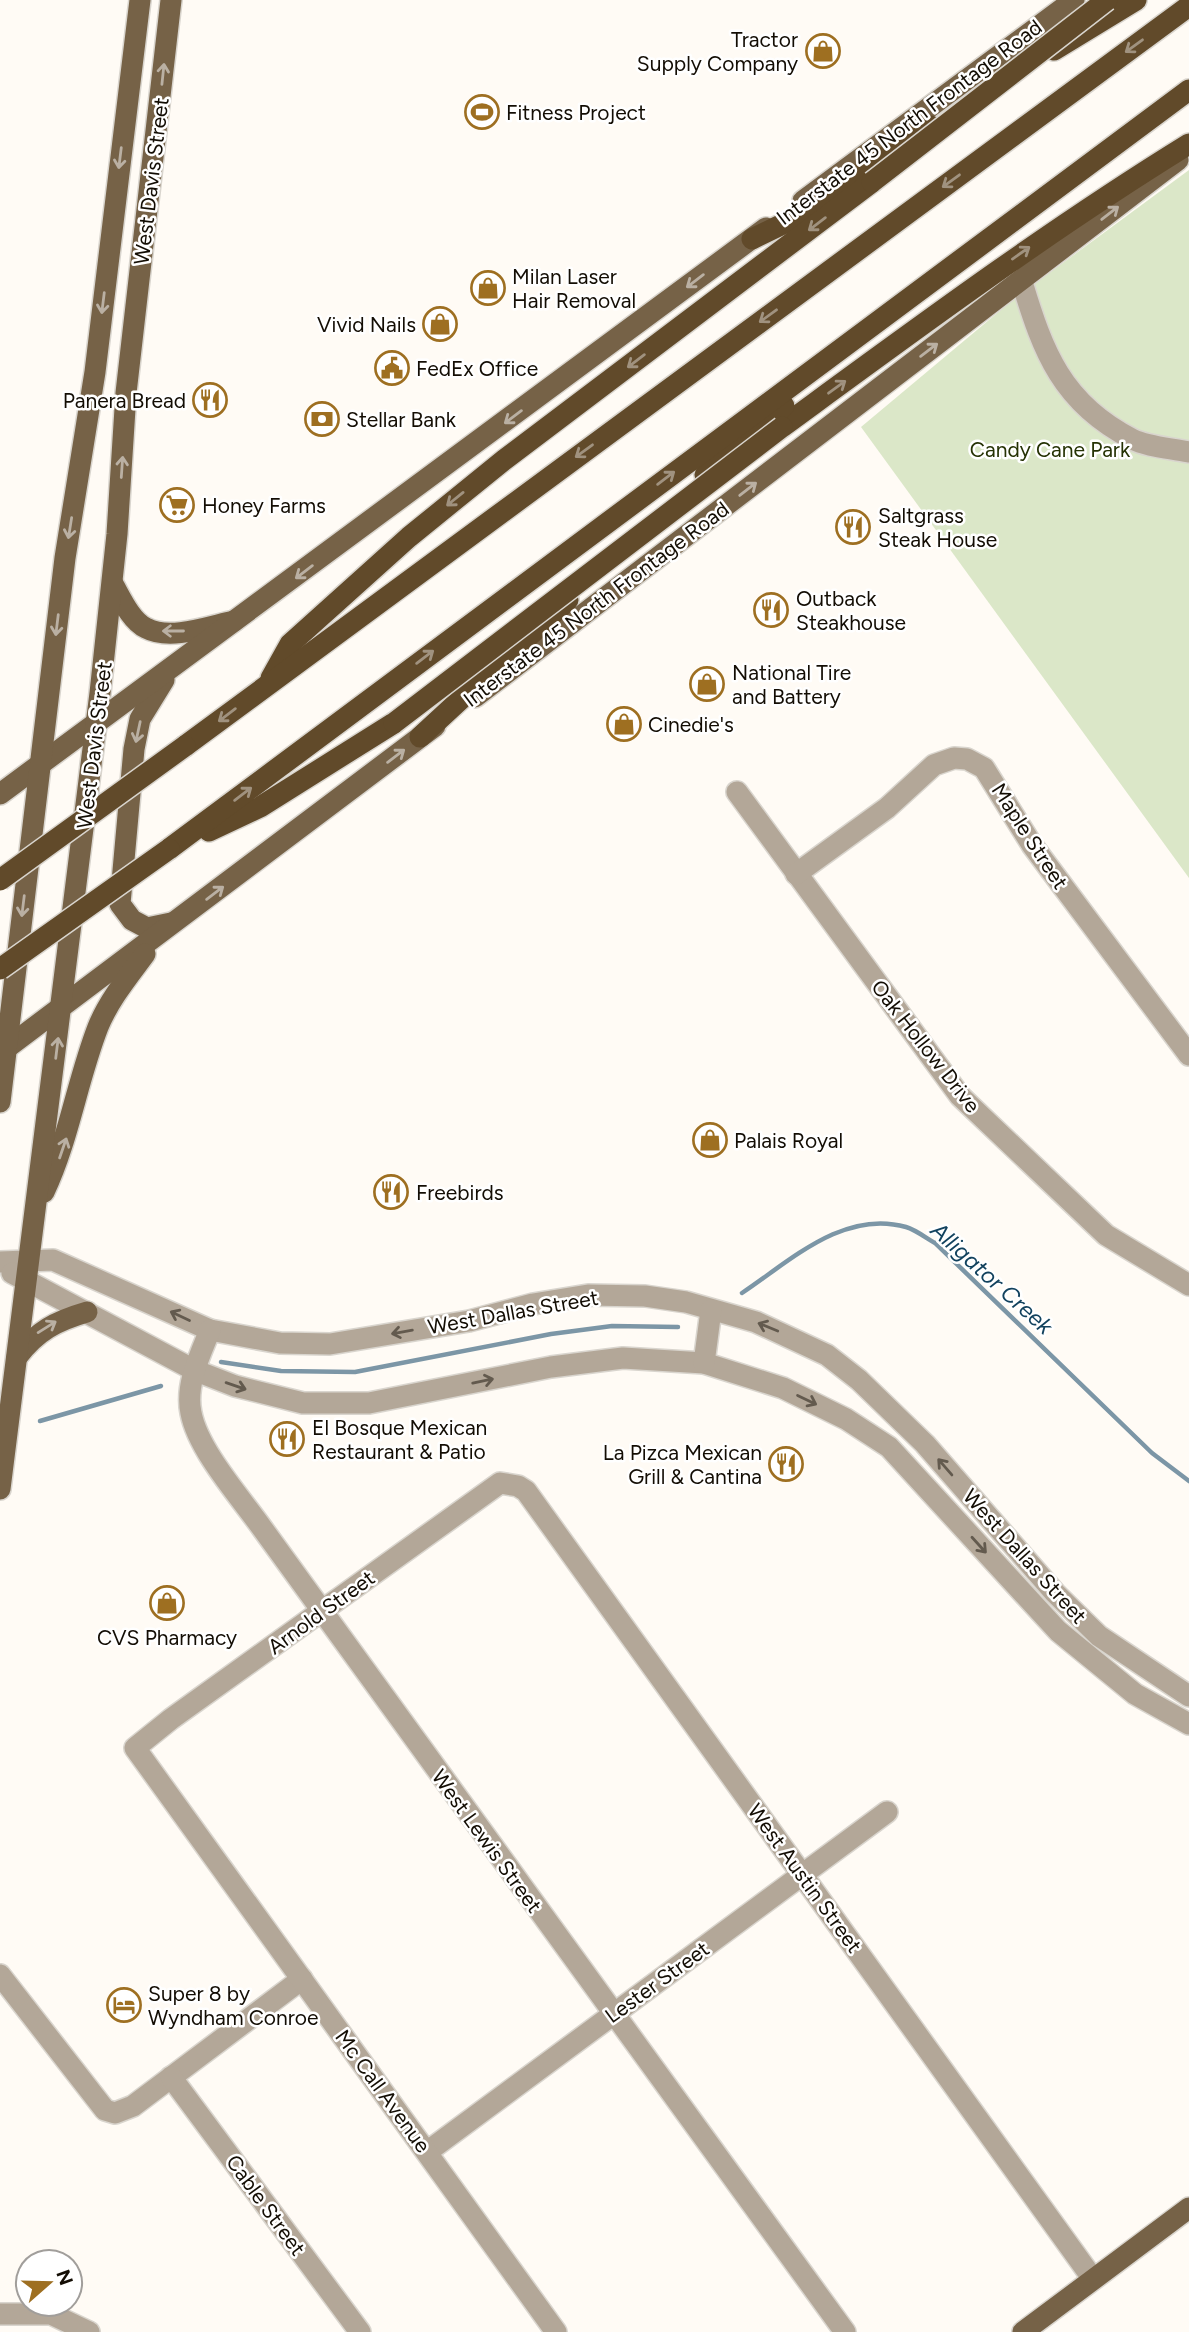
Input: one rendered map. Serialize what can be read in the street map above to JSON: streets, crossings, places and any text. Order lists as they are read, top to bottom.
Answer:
{
  "streets": {
    "main road": ["Interstate 45 North Frontage Road", "West Davis Street"],
    "street": [
      "Maple Street",
      "Oak Hollow Drive",
      "West Dallas Street",
      "Arnold Street",
      "West Lewis Street",
      "West Austin Street",
      "Lester Street",
      "Mc Call Avenue",
      "Cable Street"
    ]
  },
  "crossings": [
    ["Interstate 45 North Frontage Road", "West Davis Street"],
    ["West Davis Street", "West Dallas Street"],
    ["Maple Street", "Oak Hollow Drive"],
    ["West Dallas Street", "West Lewis Street"],
    ["Arnold Street", "West Lewis Street"],
    ["Arnold Street", "West Austin Street"],
    ["Arnold Street", "Mc Call Avenue"],
    ["West Lewis Street", "Lester Street"],
    ["West Austin Street", "Lester Street"],
    ["Lester Street", "Mc Call Avenue"]
  ],
  "water": ["Alligator Creek"],
  "parks": ["Candy Cane Park"],
  "places": {
    "shop": [
      "Tractor Supply Company",
      "Milan Laser Hair Removal",
      "Vivid Nails",
      "National Tire and Battery",
      "Cinedie's",
      "Palais Royal",
      "CVS Pharmacy"
    ],
    "sports": ["Fitness Project"],
    "public building": ["FedEx Office"],
    "restaurant": [
      "Panera Bread",
      "Saltgrass Steak House",
      "Outback Steakhouse",
      "Freebirds",
      "El Bosque Mexican Restaurant & Patio",
      "La Pizca Mexican Grill & Cantina"
    ],
    "bank": ["Stellar Bank"],
    "supermarket": ["Honey Farms"],
    "hotel": ["Super 8 by Wyndham Conroe"]
  },
  "north": "right"
}
